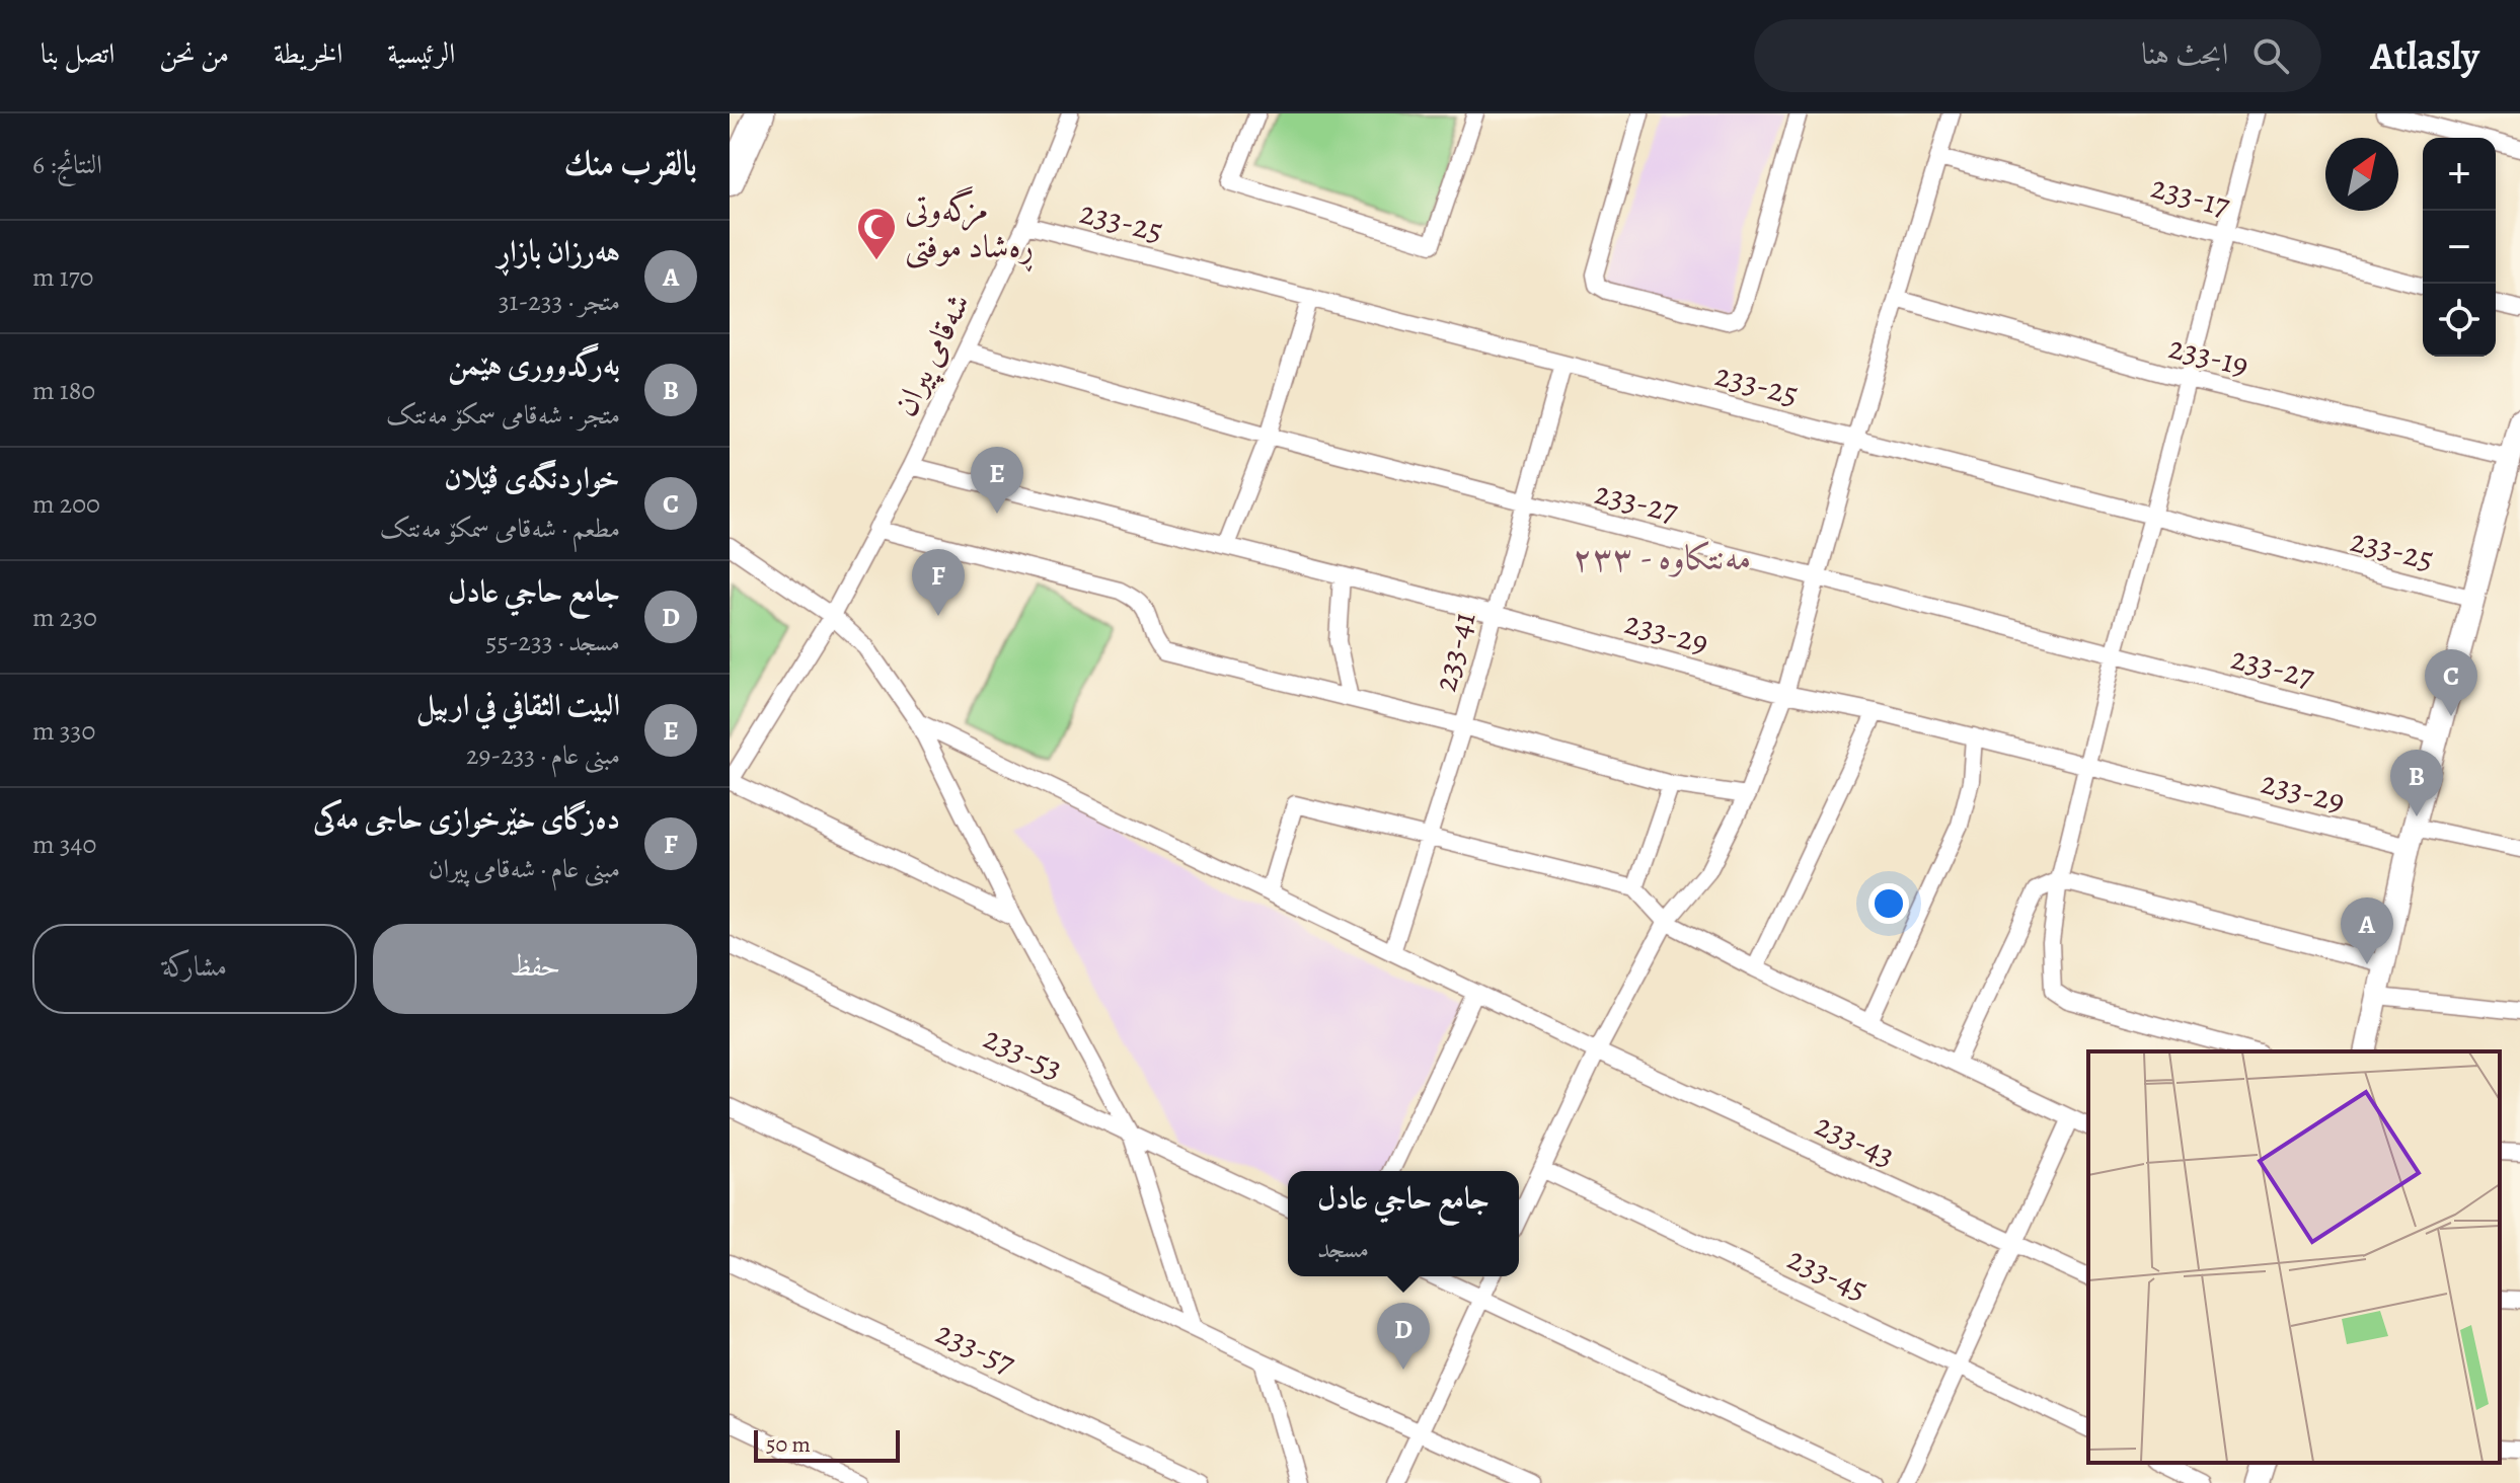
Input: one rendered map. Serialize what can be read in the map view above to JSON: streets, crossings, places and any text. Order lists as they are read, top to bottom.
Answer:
{
  "streets": {
    "street": [
      "233-17",
      "233-25",
      "شەقامی پیران",
      "233-19",
      "233-27",
      "233-29",
      "233-41",
      "233-53",
      "233-43",
      "233-45",
      "233-57"
    ]
  },
  "crossings": [
    ["233-25", "شەقامی پیران"],
    ["233-25", "233-41"],
    ["شەقامی پیران", "233-27"],
    ["شەقامی پیران", "233-29"],
    ["233-27", "233-41"],
    ["233-29", "233-41"],
    ["233-41", "233-43"]
  ],
  "districts": ["مەنتکاوە - ٢٣٣"],
  "places": {
    "mosque": ["مزگەوتی ڕەشاد موفتی"]
  },
  "scale_bar": "50 m",
  "north": "top right",
  "page": {
    "header": "Atlasly",
    "search": "ابحث هنا",
    "nav": [
      "الرئيسية",
      "الخريطة",
      "من نحن",
      "اتصل بنا"
    ],
    "heading": ["بالقرب منك", "النتائج: 6"],
    "map_buttons": ["+", "−"],
    "list": [
      {
        "mark": "A",
        "name": "هەرزان بازاڕ",
        "note": "متجر · 233-31",
        "value": "170 m"
      },
      {
        "mark": "B",
        "name": "بەرگدووری هێمن",
        "note": "متجر · شەقامی سمکۆ مەنتک",
        "value": "180 m"
      },
      {
        "mark": "C",
        "name": "خواردنگەی ڤێلان",
        "note": "مطعم · شەقامی سمکۆ مەنتک",
        "value": "200 m"
      },
      {
        "mark": "D",
        "name": "جامع حاجي عادل",
        "note": "مسجد · 233-55",
        "value": "230 m"
      },
      {
        "mark": "E",
        "name": "البيت الثقافي في اربيل",
        "note": "مبنى عام · 233-29",
        "value": "330 m"
      },
      {
        "mark": "F",
        "name": "دەزگای خێرخوازی حاجی مەکی",
        "note": "مبنى عام · شەقامی پیران",
        "value": "340 m"
      }
    ],
    "pins": [
      "E",
      "F",
      "C",
      "B",
      "A",
      "D"
    ],
    "buttons": ["حفظ", "مشاركة"],
    "popup": ["جامع حاجي عادل", "مسجد"],
    "scale": "50 m"
  }
}
